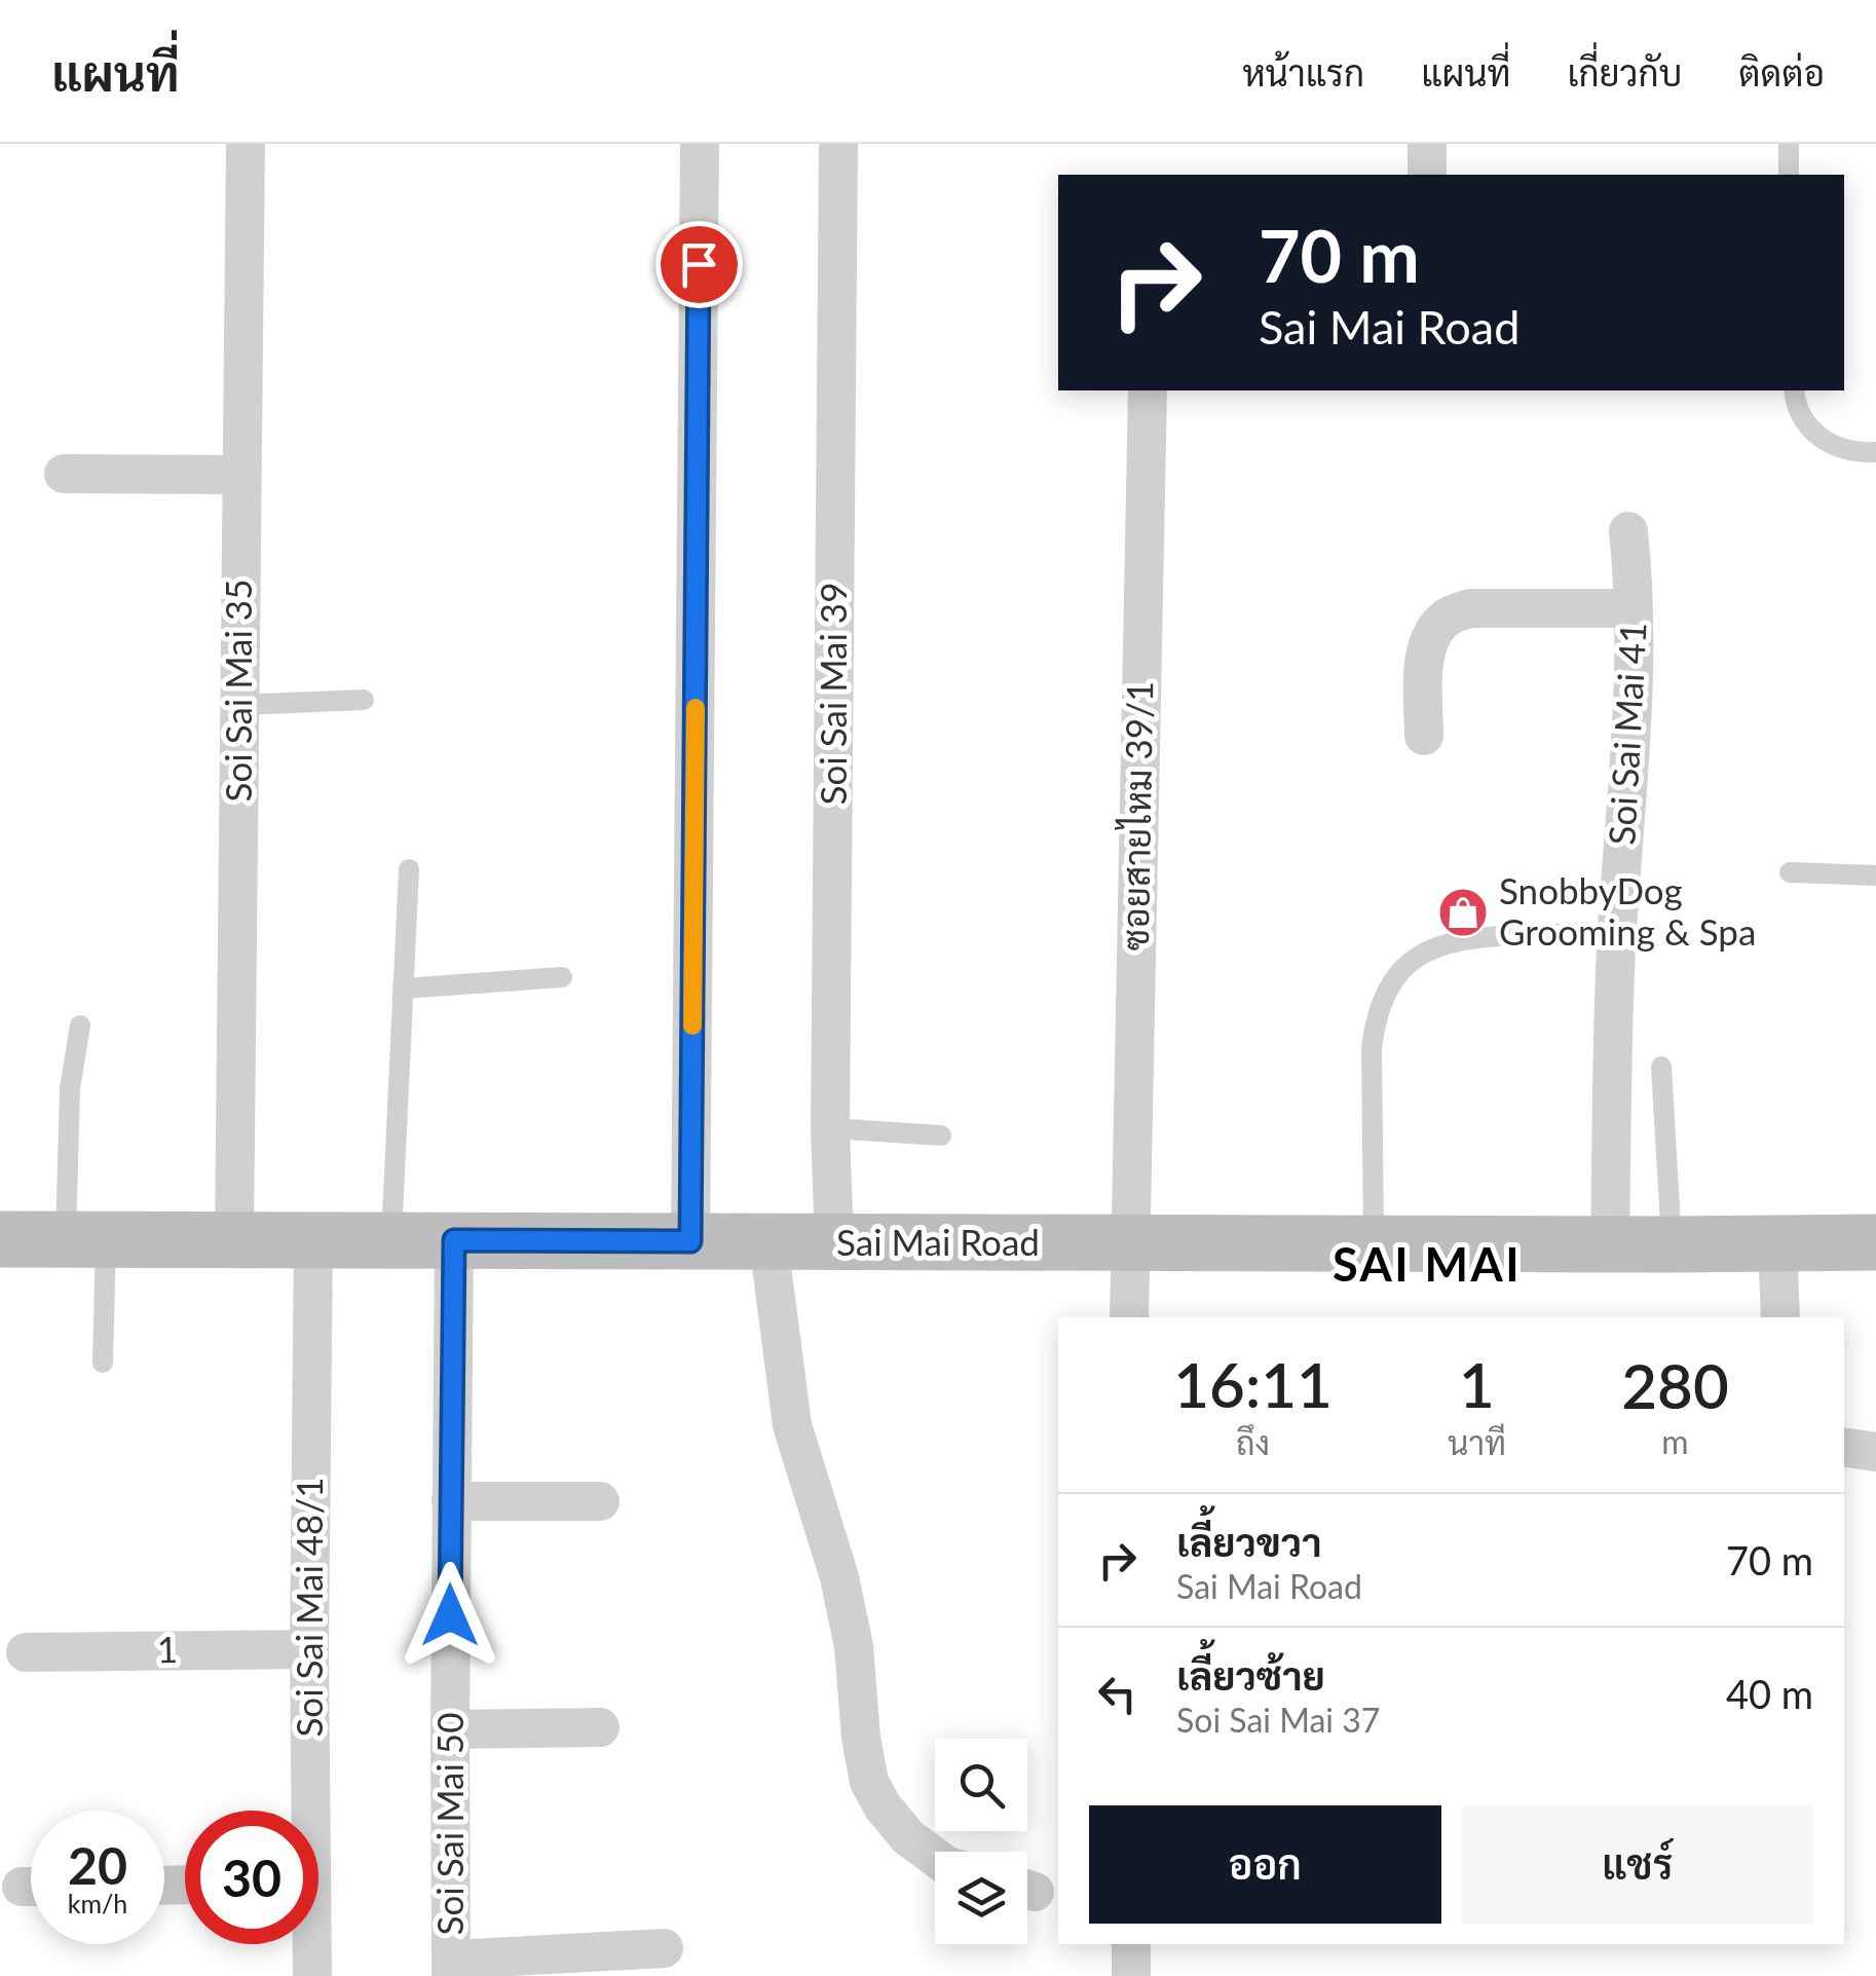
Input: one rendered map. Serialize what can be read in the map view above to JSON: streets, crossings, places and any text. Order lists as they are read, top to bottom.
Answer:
{
  "streets": {
    "main road": ["Sai Mai Road"],
    "street": [
      "Soi Sai Mai 35",
      "Soi Sai Mai 39",
      "Soi Sai Mai 41",
      "ซอยสายไหม 39/1",
      "Soi Sai Mai 48/1",
      "1",
      "Soi Sai Mai 50"
    ]
  },
  "crossings": [
    ["Soi Sai Mai 35", "Sai Mai Road"],
    ["Soi Sai Mai 39", "Sai Mai Road"],
    ["Soi Sai Mai 41", "Sai Mai Road"],
    ["ซอยสายไหม 39/1", "Sai Mai Road"],
    ["Sai Mai Road", "Soi Sai Mai 48/1"],
    ["Sai Mai Road", "Soi Sai Mai 50"],
    ["Soi Sai Mai 48/1", "1"]
  ],
  "districts": ["SAI MAI"],
  "places": {
    "shop": ["SnobbyDog Grooming & Spa"]
  },
  "page": {
    "header": "แผนที่",
    "nav": [
      "หน้าแรก",
      "แผนที่",
      "เกี่ยวกับ",
      "ติดต่อ"
    ],
    "turn": ["70 m", "Sai Mai Road"],
    "eta": [
      "16:11",
      "ถึง",
      "1",
      "นาที",
      "280",
      "m"
    ],
    "list": [
      {
        "name": "เลี้ยวขวา",
        "note": "Sai Mai Road",
        "value": "70 m"
      },
      {
        "name": "เลี้ยวซ้าย",
        "note": "Soi Sai Mai 37",
        "value": "40 m"
      }
    ],
    "buttons": ["ออก", "แชร์"],
    "speed": "20 km/h",
    "limit": "30"
  }
}
